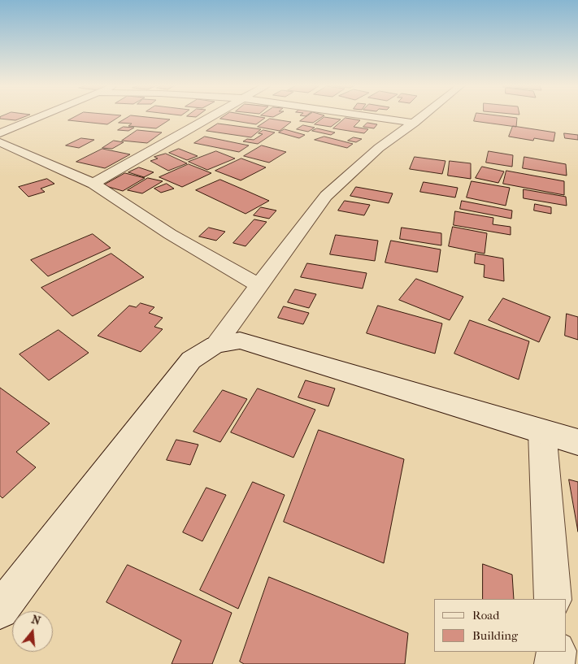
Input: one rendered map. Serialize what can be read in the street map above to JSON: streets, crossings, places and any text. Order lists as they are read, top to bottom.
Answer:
{
  "legend": ["Road", "Building"],
  "north": "top"
}
